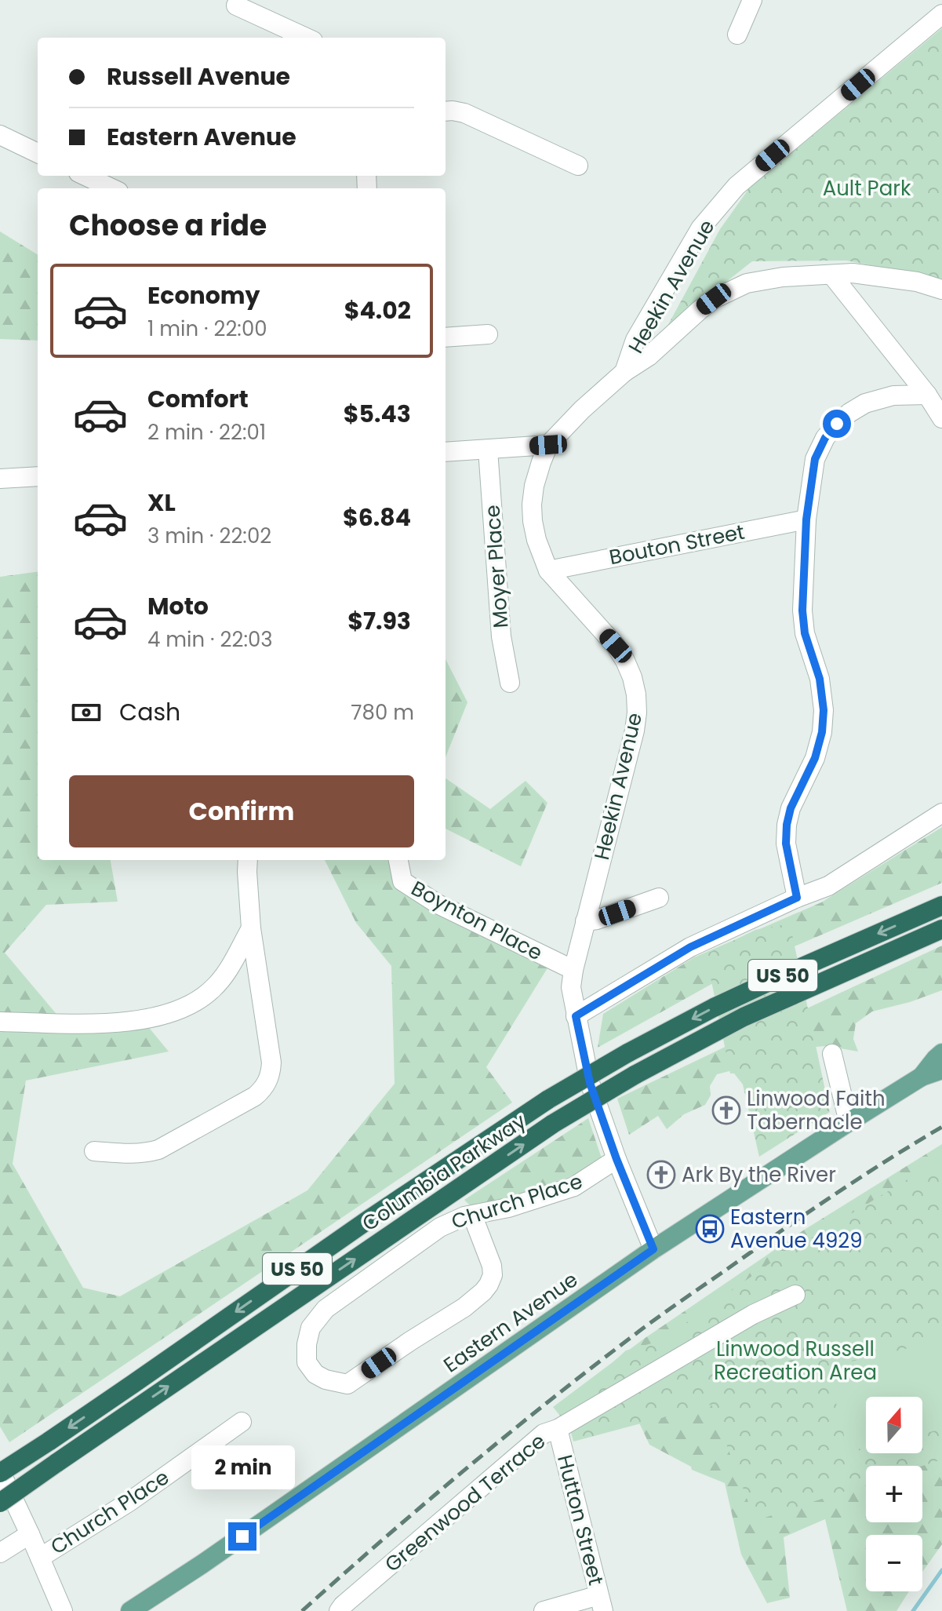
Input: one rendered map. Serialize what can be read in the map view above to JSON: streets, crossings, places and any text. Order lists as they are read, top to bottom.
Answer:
{
  "streets": {
    "highway": ["US 50", "Columbia Parkway"],
    "main road": ["Eastern Avenue"],
    "street": [
      "Heekin Avenue",
      "Bouton Street",
      "Moyer Place",
      "Boynton Place",
      "Church Place",
      "Greenwood Terrace",
      "Hutton Street"
    ]
  },
  "crossings": [
    ["Heekin Avenue", "Bouton Street"],
    ["Heekin Avenue", "Boynton Place"],
    ["Heekin Avenue", "Church Place"],
    ["Heekin Avenue", "Eastern Avenue"],
    ["Greenwood Terrace", "Hutton Street"]
  ],
  "parks": ["Ault Park", "Linwood Russell Recreation Area"],
  "places": {
    "church": ["Linwood Faith Tabernacle", "Ark By the River"],
    "bus stop": ["Eastern Avenue 4929"]
  },
  "north": "top",
  "page": {
    "banner": ["Russell Avenue", "Eastern Avenue"],
    "heading": "Choose a ride",
    "list": [
      {
        "name": "Economy",
        "note": "1 min · 22:00",
        "value": "$4.02"
      },
      {
        "name": "Comfort",
        "note": "2 min · 22:01",
        "value": "$5.43"
      },
      {
        "name": "XL",
        "note": "3 min · 22:02",
        "value": "$6.84"
      },
      {
        "name": "Moto",
        "note": "4 min · 22:03",
        "value": "$7.93"
      }
    ],
    "pay": ["Cash", "780 m"],
    "buttons": "Confirm",
    "map_buttons": ["+", "−"],
    "bubble": "2 min"
  }
}
